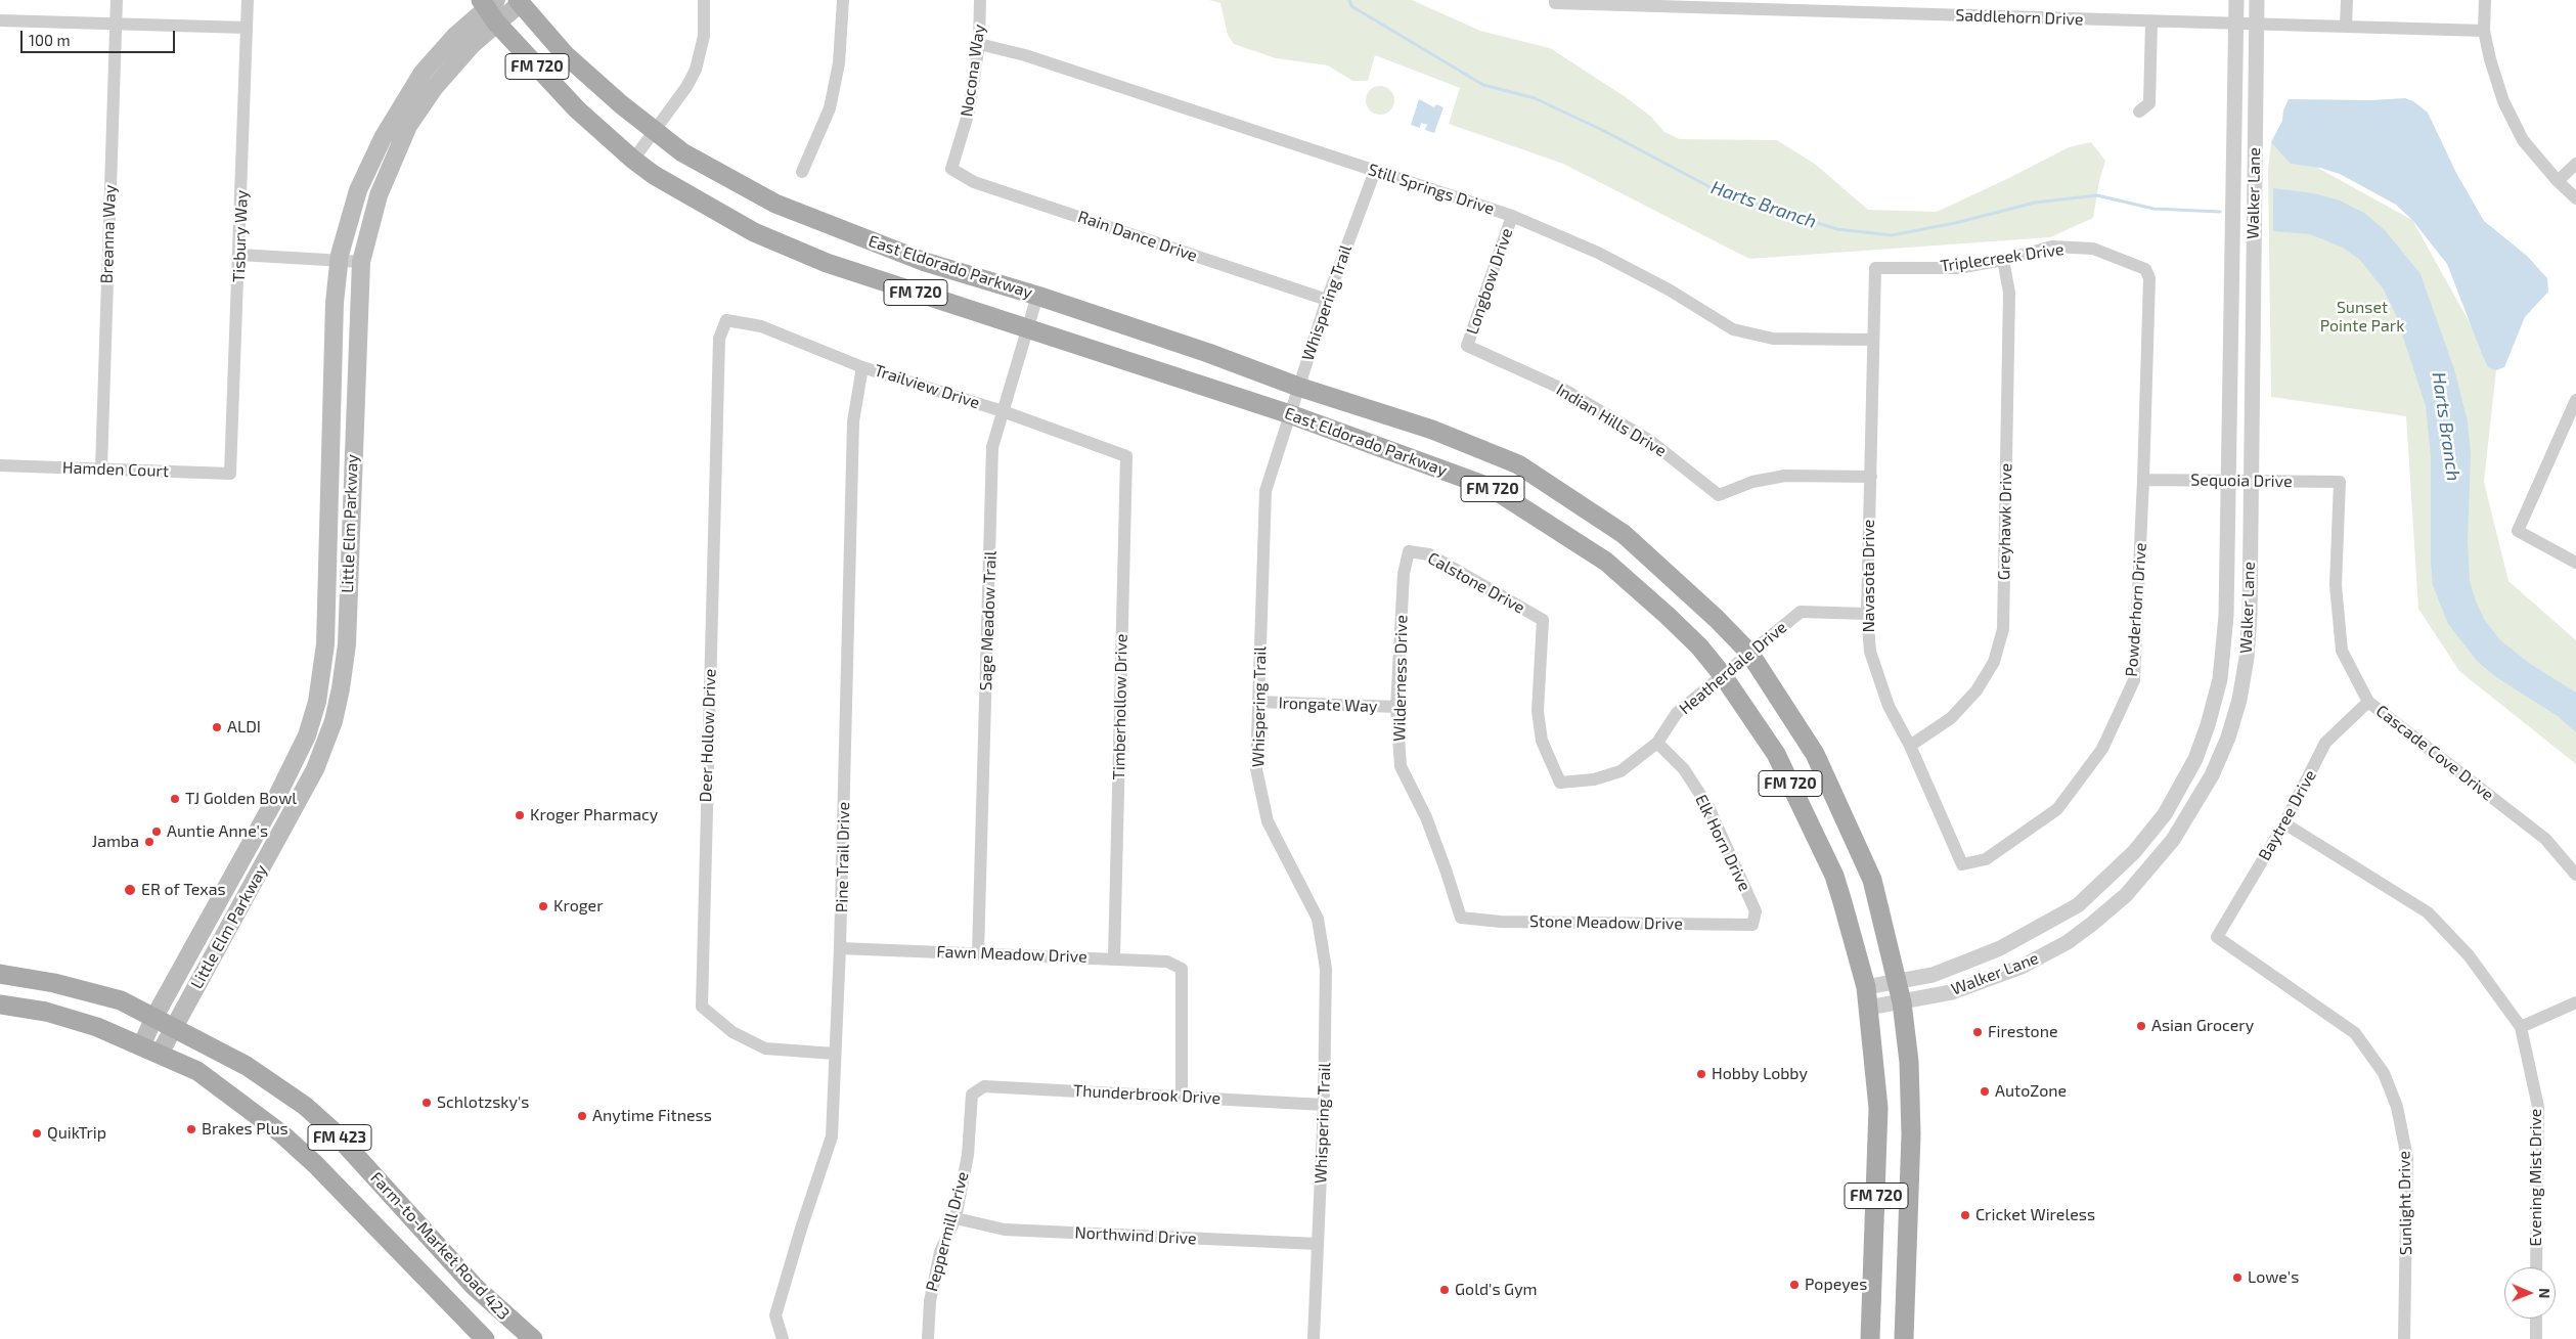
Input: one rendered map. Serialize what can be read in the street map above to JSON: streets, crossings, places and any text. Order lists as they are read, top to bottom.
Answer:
{
  "streets": {
    "main road": [
      "FM 720",
      "East Eldorado Parkway",
      "Little Elm Parkway",
      "FM 423",
      "Farm-to-Market Road 423"
    ],
    "street": [
      "Saddlehorn Drive",
      "Nocona Way",
      "Still Springs Drive",
      "Walker Lane",
      "Breanna Way",
      "Tisbury Way",
      "Rain Dance Drive",
      "Triplecreek Drive",
      "Longbow Drive",
      "Whispering Trail",
      "Trailview Drive",
      "Indian Hills Drive",
      "Hamden Court",
      "Sequoia Drive",
      "Greyhawk Drive",
      "Navasota Drive",
      "Calstone Drive",
      "Powderhorn Drive",
      "Sage Meadow Trail",
      "Heatherdale Drive",
      "Wilderness Drive",
      "Irongate Way",
      "Timberhollow Drive",
      "Deer Hollow Drive",
      "Cascade Cove Drive",
      "Baytree Drive",
      "Elk Horn Drive",
      "Pine Trail Drive",
      "Stone Meadow Drive",
      "Fawn Meadow Drive",
      "Thunderbrook Drive",
      "Evening Mist Drive",
      "Sunlight Drive",
      "Peppermill Drive",
      "Northwind Drive"
    ]
  },
  "crossings": [
    ["Saddlehorn Drive", "Walker Lane"],
    ["Nocona Way", "Still Springs Drive"],
    ["Nocona Way", "Rain Dance Drive"],
    ["Still Springs Drive", "Longbow Drive"],
    ["Still Springs Drive", "Whispering Trail"],
    ["Still Springs Drive", "Navasota Drive"],
    ["Walker Lane", "East Eldorado Parkway"],
    ["Walker Lane", "Sequoia Drive"],
    ["Breanna Way", "Hamden Court"],
    ["Tisbury Way", "Hamden Court"],
    ["Rain Dance Drive", "Whispering Trail"],
    ["Triplecreek Drive", "Greyhawk Drive"],
    ["Triplecreek Drive", "Navasota Drive"],
    ["Triplecreek Drive", "Powderhorn Drive"],
    ["East Eldorado Parkway", "Whispering Trail"],
    ["East Eldorado Parkway", "Little Elm Parkway"],
    ["East Eldorado Parkway", "Sage Meadow Trail"],
    ["East Eldorado Parkway", "Heatherdale Drive"],
    ["Longbow Drive", "Indian Hills Drive"],
    ["Whispering Trail", "Irongate Way"],
    ["Whispering Trail", "Thunderbrook Drive"],
    ["Whispering Trail", "Northwind Drive"],
    ["Trailview Drive", "Sage Meadow Trail"],
    ["Trailview Drive", "Timberhollow Drive"],
    ["Trailview Drive", "Deer Hollow Drive"],
    ["Trailview Drive", "Pine Trail Drive"],
    ["Indian Hills Drive", "Navasota Drive"],
    ["Sequoia Drive", "Powderhorn Drive"],
    ["Sequoia Drive", "Cascade Cove Drive"],
    ["Greyhawk Drive", "Navasota Drive"],
    ["Little Elm Parkway", "Farm-to-Market Road 423"],
    ["Navasota Drive", "Powderhorn Drive"],
    ["Navasota Drive", "Heatherdale Drive"],
    ["Calstone Drive", "Heatherdale Drive"],
    ["Calstone Drive", "Wilderness Drive"],
    ["Sage Meadow Trail", "Fawn Meadow Drive"],
    ["Heatherdale Drive", "Elk Horn Drive"],
    ["Wilderness Drive", "Irongate Way"],
    ["Wilderness Drive", "Stone Meadow Drive"],
    ["Timberhollow Drive", "Fawn Meadow Drive"],
    ["Deer Hollow Drive", "Pine Trail Drive"],
    ["Cascade Cove Drive", "Baytree Drive"],
    ["Baytree Drive", "Evening Mist Drive"],
    ["Baytree Drive", "Sunlight Drive"],
    ["Elk Horn Drive", "Stone Meadow Drive"],
    ["Pine Trail Drive", "Fawn Meadow Drive"],
    ["Fawn Meadow Drive", "Thunderbrook Drive"],
    ["Thunderbrook Drive", "Peppermill Drive"],
    ["Peppermill Drive", "Northwind Drive"]
  ],
  "water": ["Harts Branch"],
  "parks": ["Sunset Pointe Park"],
  "places": [
    "ALDI",
    "TJ Golden Bowl",
    "Kroger Pharmacy",
    "Auntie Anne's",
    "Jamba",
    "ER of Texas",
    "Kroger",
    "Asian Grocery",
    "Firestone",
    "Hobby Lobby",
    "AutoZone",
    "Schlotzsky's",
    "Anytime Fitness",
    "Brakes Plus",
    "QuikTrip",
    "Cricket Wireless",
    "Lowe's",
    "Popeyes",
    "Gold's Gym"
  ],
  "scale_bar": "100 m",
  "north": "right"
}
